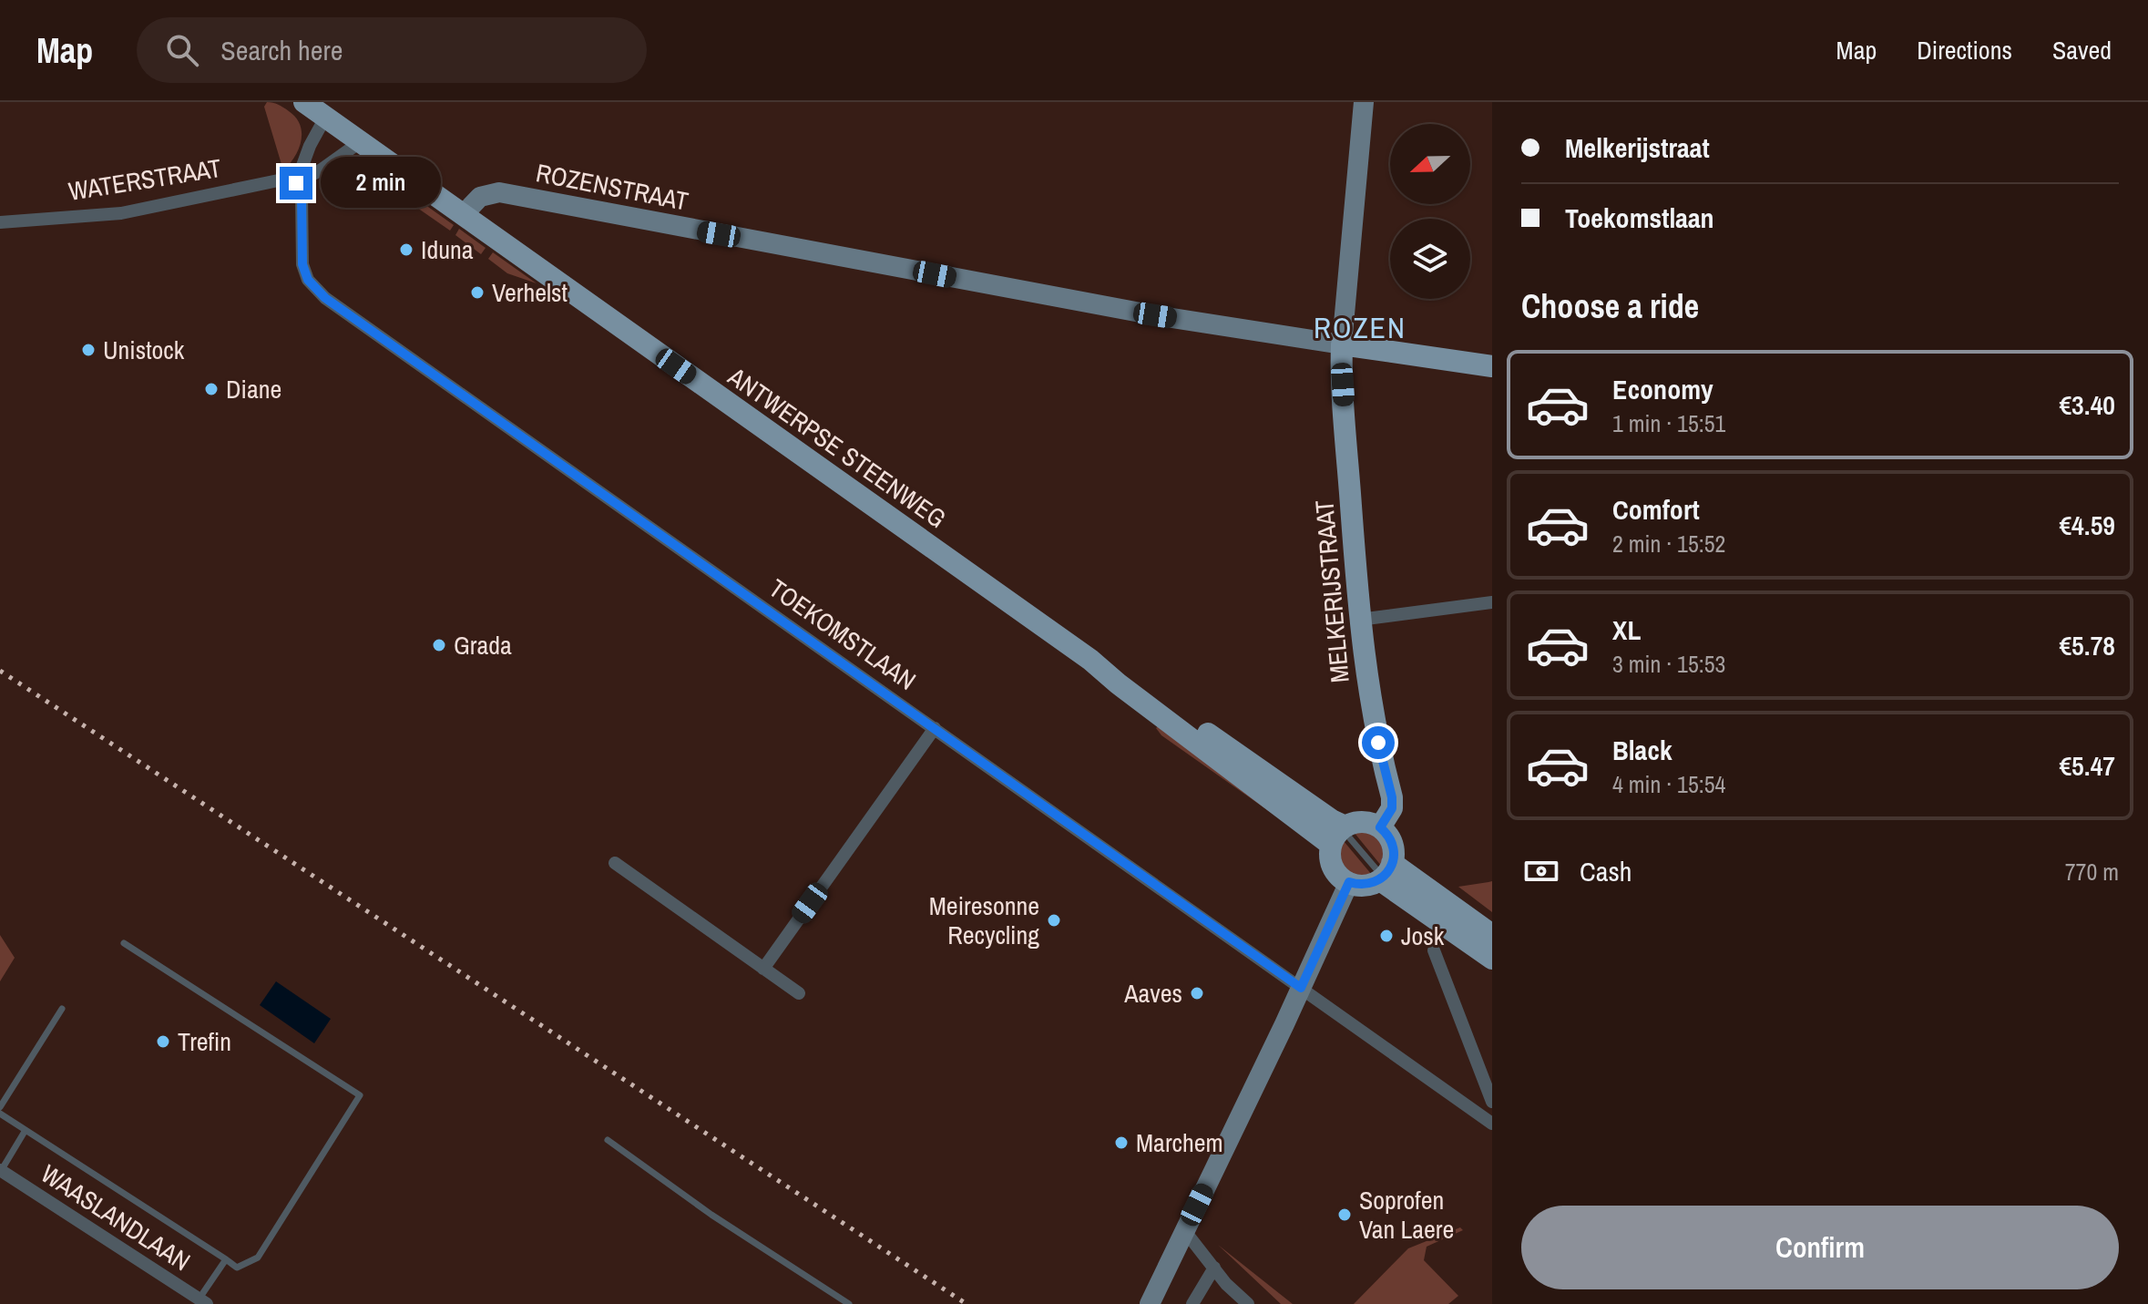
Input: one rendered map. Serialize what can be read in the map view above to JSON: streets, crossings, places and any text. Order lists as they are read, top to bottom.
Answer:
{
  "streets": {
    "main road": ["ROZENSTRAAT", "ANTWERPSE STEENWEG", "MELKERIJSTRAAT"],
    "street": ["WATERSTRAAT", "TOEKOMSTLAAN", "WAASLANDLAAN"]
  },
  "crossings": [
    ["WATERSTRAAT", "TOEKOMSTLAAN"],
    ["ROZENSTRAAT", "ANTWERPSE STEENWEG"],
    ["ROZENSTRAAT", "MELKERIJSTRAAT"],
    ["ANTWERPSE STEENWEG", "TOEKOMSTLAAN"]
  ],
  "districts": ["ROZEN"],
  "places": [
    "Iduna",
    "Verhelst",
    "Unistock",
    "Diane",
    "Grada",
    "Meiresonne Recycling",
    "Josk",
    "Aaves",
    "Trefin",
    "Marchem",
    "Soprofen Van Laere"
  ],
  "north": "left",
  "page": {
    "header": "Map",
    "search": "Search here",
    "nav": ["Map", "Directions", "Saved"],
    "banner": ["Melkerijstraat", "Toekomstlaan"],
    "bubble": "2 min",
    "heading": "Choose a ride",
    "list": [
      {
        "name": "Economy",
        "note": "1 min · 15:51",
        "value": "€3.40"
      },
      {
        "name": "Comfort",
        "note": "2 min · 15:52",
        "value": "€4.59"
      },
      {
        "name": "XL",
        "note": "3 min · 15:53",
        "value": "€5.78"
      },
      {
        "name": "Black",
        "note": "4 min · 15:54",
        "value": "€5.47"
      }
    ],
    "pay": ["Cash", "770 m"],
    "buttons": "Confirm"
  }
}
